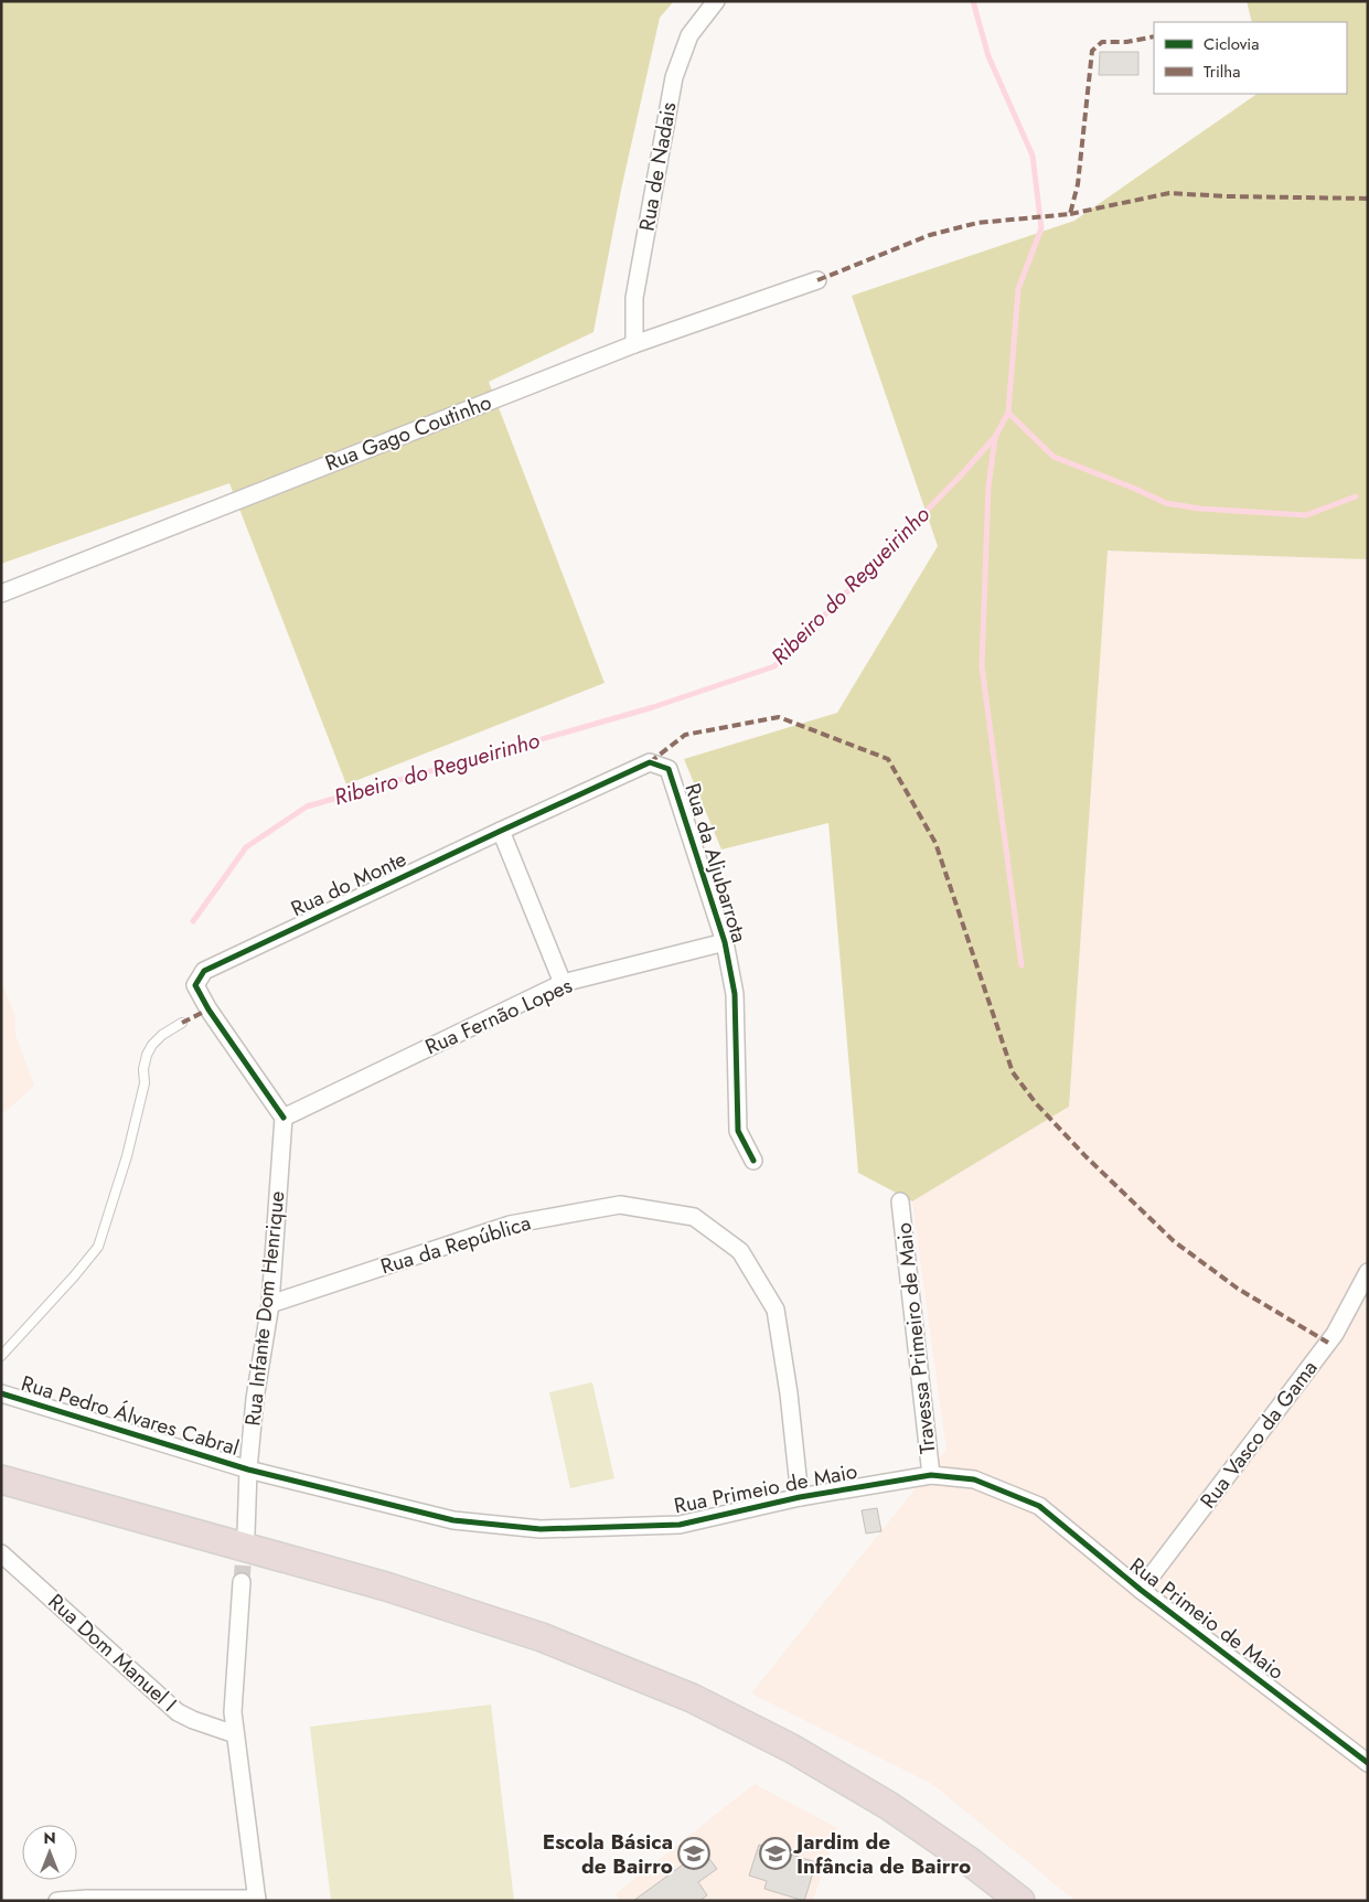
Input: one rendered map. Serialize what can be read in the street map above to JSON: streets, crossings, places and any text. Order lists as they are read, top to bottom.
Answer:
{
  "streets": {
    "street": [
      "Rua de Nadais",
      "Rua Gago Coutinho",
      "Rua da Aljubarrota",
      "Rua do Monte",
      "Rua Fernão Lopes",
      "Rua da República",
      "Rua Infante Dom Henrique",
      "Travessa Primeiro de Maio",
      "Rua Pedro Álvares Cabral",
      "Rua Vasco da Gama",
      "Rua Primeio de Maio",
      "Rua Dom Manuel I"
    ]
  },
  "crossings": [
    ["Rua de Nadais", "Rua Gago Coutinho"],
    ["Rua da Aljubarrota", "Rua do Monte"],
    ["Rua da Aljubarrota", "Rua Fernão Lopes"],
    ["Rua do Monte", "Rua Fernão Lopes"],
    ["Rua do Monte", "Rua Infante Dom Henrique"],
    ["Rua Fernão Lopes", "Rua Infante Dom Henrique"],
    ["Rua da República", "Rua Infante Dom Henrique"],
    ["Rua da República", "Rua Primeio de Maio"],
    ["Rua Infante Dom Henrique", "Rua Pedro Álvares Cabral"],
    ["Rua Infante Dom Henrique", "Rua Primeio de Maio"],
    ["Travessa Primeiro de Maio", "Rua Primeio de Maio"],
    ["Rua Pedro Álvares Cabral", "Rua Primeio de Maio"],
    ["Rua Vasco da Gama", "Rua Primeio de Maio"]
  ],
  "water": ["Ribeiro do Regueirinho"],
  "places": {
    "school or university": ["Escola Básica de Bairro", "Jardim de Infância de Bairro"]
  },
  "legend": ["Ciclovia", "Trilha"],
  "north": "top"
}
